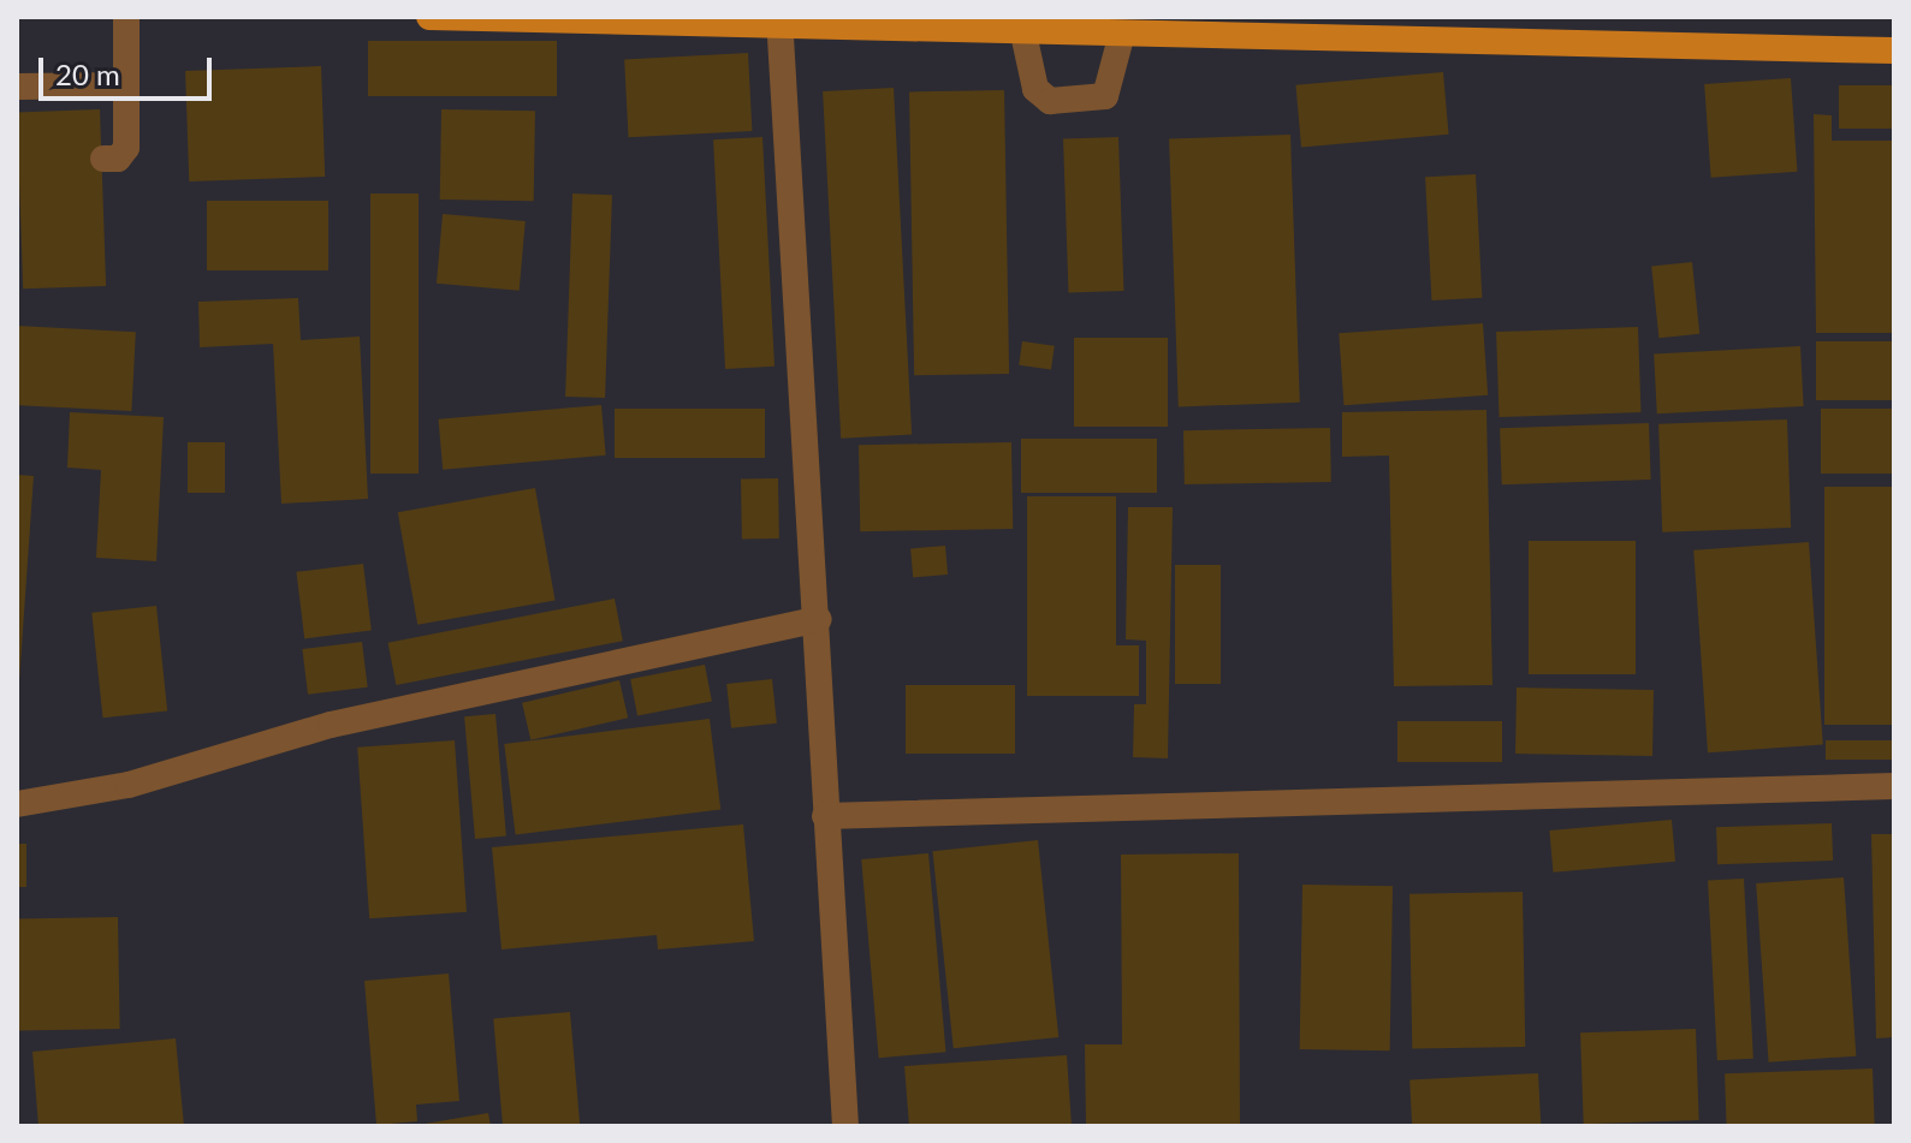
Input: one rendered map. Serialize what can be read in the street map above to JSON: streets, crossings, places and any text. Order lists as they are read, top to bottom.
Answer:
{
  "scale_bar": "20 m"
}
